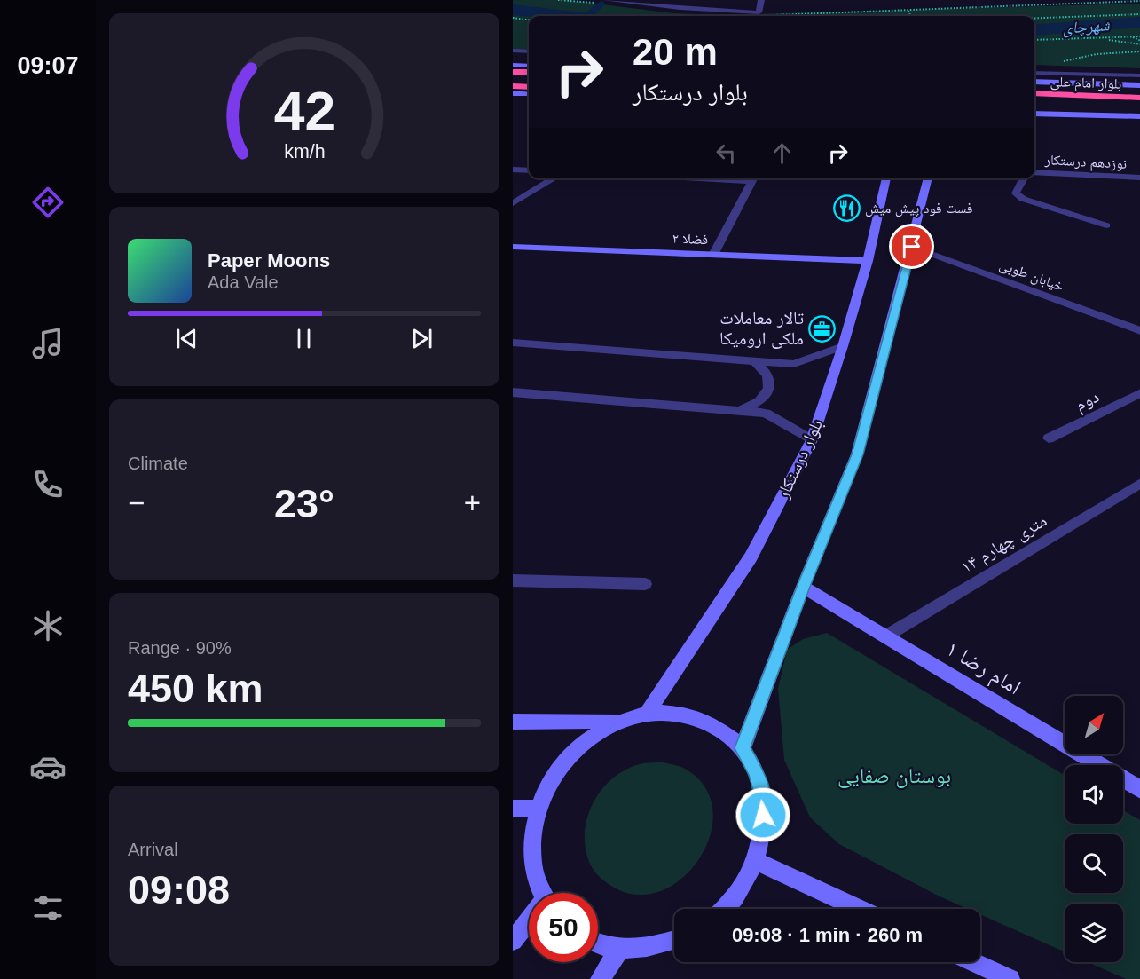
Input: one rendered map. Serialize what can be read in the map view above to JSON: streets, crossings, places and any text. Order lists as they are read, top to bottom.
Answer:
{
  "streets": {
    "highway": ["بلوار امام علی"],
    "main road": ["فضلا ۲", "بلوار درستکار", "امام رضا ۱"],
    "street": [
      "نوزدهم درستکار",
      "خیابان طوبی",
      "دوم",
      "۱۴ متری چهارم"
    ]
  },
  "crossings": [
    ["فضلا ۲", "بلوار درستکار"],
    ["۱۴ متری چهارم", "امام رضا ۱"]
  ],
  "water": ["شهرچای"],
  "parks": ["بوستان صفایی"],
  "places": {
    "restaurant": ["فست فود پیش میش"],
    "office": ["تالار معاملات ملکی ارومیکا"]
  },
  "north": "top right",
  "page": {
    "tabs": "09:07",
    "turn": ["20 m", "بلوار درستکار"],
    "song": ["Paper Moons", "Ada Vale"],
    "tile": [
      "Climate",
      ["Range · 90%", "450 km"],
      ["Arrival", "09:08"]
    ],
    "heat": ["−", "23°", "+"],
    "limit": "50",
    "trip": "09:08 · 1 min · 260 m",
    "gauge": ["42", "km/h"]
  }
}
